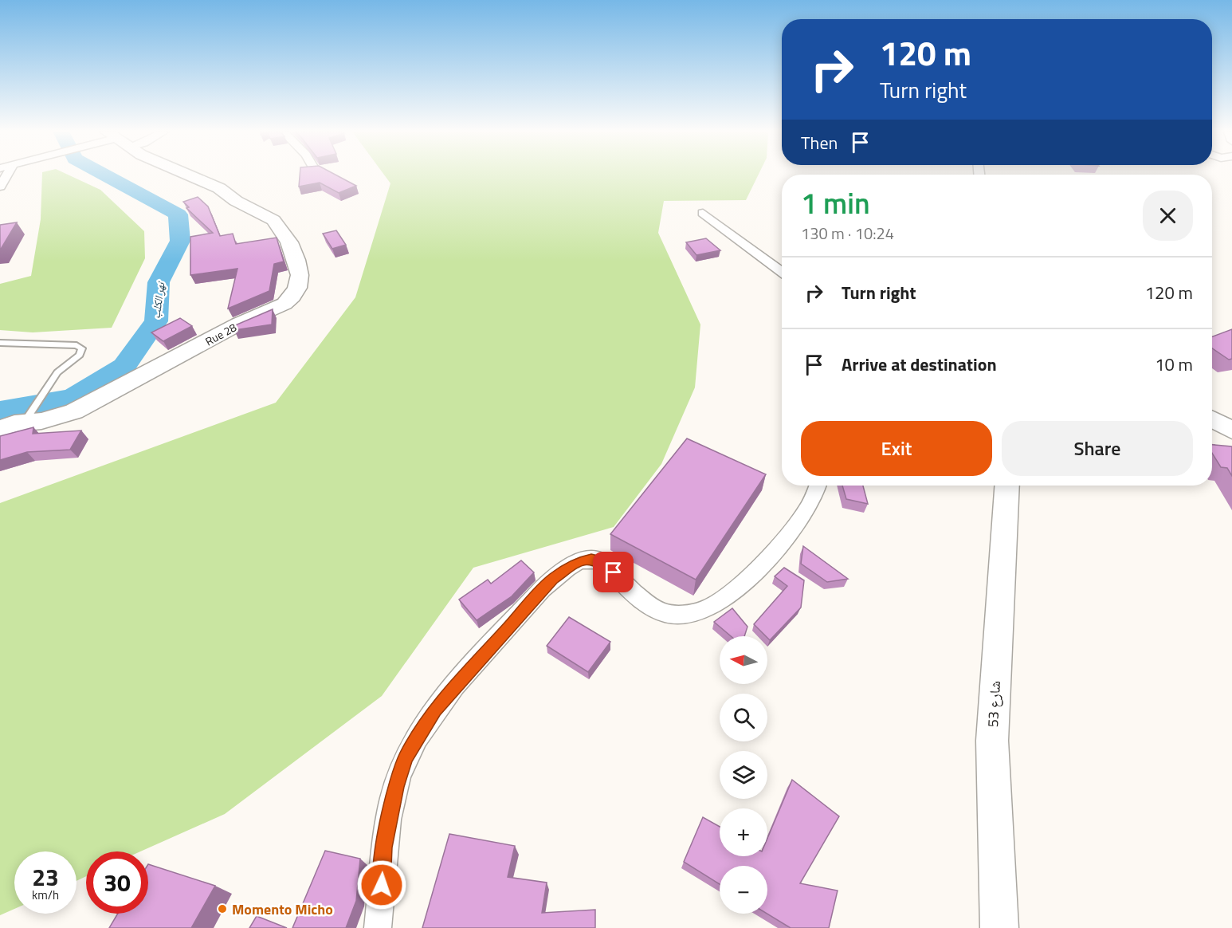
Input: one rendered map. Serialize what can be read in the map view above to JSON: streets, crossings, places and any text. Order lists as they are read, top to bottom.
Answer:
{
  "streets": {
    "street": ["Rue 28", "شارع 53"]
  },
  "water": ["نهر الكلب"],
  "places": ["Momento Micho"],
  "north": "left",
  "page": {
    "turn": ["120 m", "Turn right"],
    "then": "Then",
    "heading": ["1 min", "130 m · 10:24"],
    "list": [
      {
        "name": "Turn right",
        "value": "120 m"
      },
      {
        "name": "Arrive at destination",
        "value": "10 m"
      }
    ],
    "buttons": ["Exit", "Share"],
    "map_buttons": ["+", "−"],
    "speed": "23 km/h",
    "limit": "30"
  }
}
